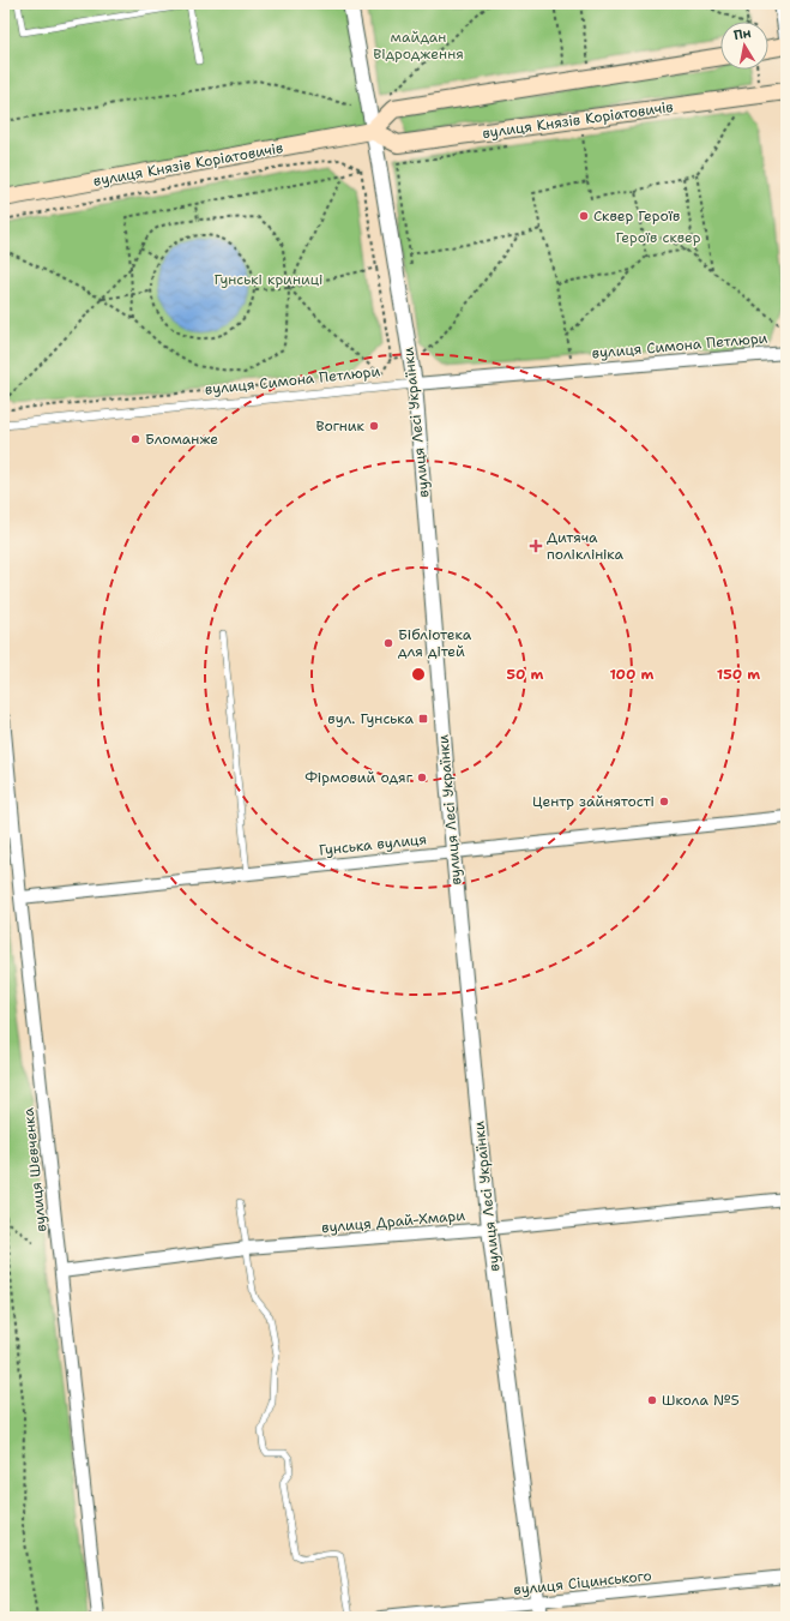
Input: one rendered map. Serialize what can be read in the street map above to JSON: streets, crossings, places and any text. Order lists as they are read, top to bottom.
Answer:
{
  "streets": {
    "main road": ["вулиця Князів Коріатовичів"],
    "street": [
      "вулиця Симона Петлюри",
      "вулиця Лесі Українки",
      "Гунська вулиця",
      "вулиця Шевченка",
      "вулиця Драй-Хмари",
      "вулиця Сіцинського"
    ]
  },
  "crossings": [
    ["вулиця Князів Коріатовичів", "вулиця Лесі Українки"],
    ["вулиця Симона Петлюри", "вулиця Лесі Українки"],
    ["вулиця Лесі Українки", "Гунська вулиця"],
    ["вулиця Лесі Українки", "вулиця Драй-Хмари"],
    ["вулиця Лесі Українки", "вулиця Сіцинського"],
    ["Гунська вулиця", "вулиця Шевченка"],
    ["вулиця Шевченка", "вулиця Драй-Хмари"]
  ],
  "parks": ["майдан Відродження", "Героїв сквер", "Гунські криниці"],
  "places": {
    "other": [
      "Сквер Героїв",
      "Вогник",
      "Бломанже",
      "Бібліотека для дітей",
      "Фірмовий одяг",
      "Центр зайнятості",
      "Школа №5"
    ],
    "health": ["Дитяча поліклініка"],
    "transit": ["вул. Гунська"]
  },
  "north": "top",
  "rings": ["50 m", "100 m", "150 m"]
}
